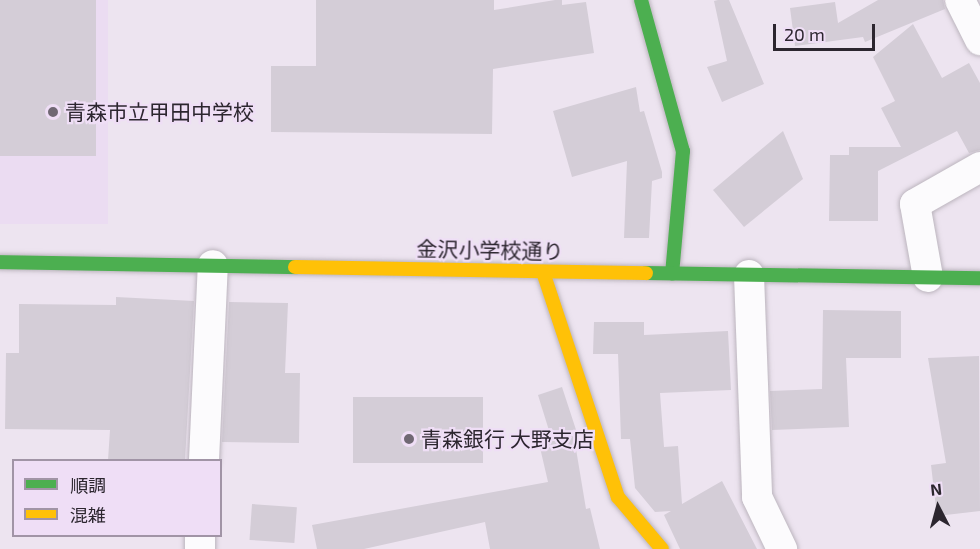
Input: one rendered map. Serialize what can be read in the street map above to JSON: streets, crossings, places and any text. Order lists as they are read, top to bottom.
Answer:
{
  "streets": {
    "street": ["金沢小学校通り"]
  },
  "places": ["青森市立甲田中学校", "青森銀行 大野支店"],
  "legend": ["順調", "混雑"],
  "scale_bar": "20 m",
  "north": "top"
}
